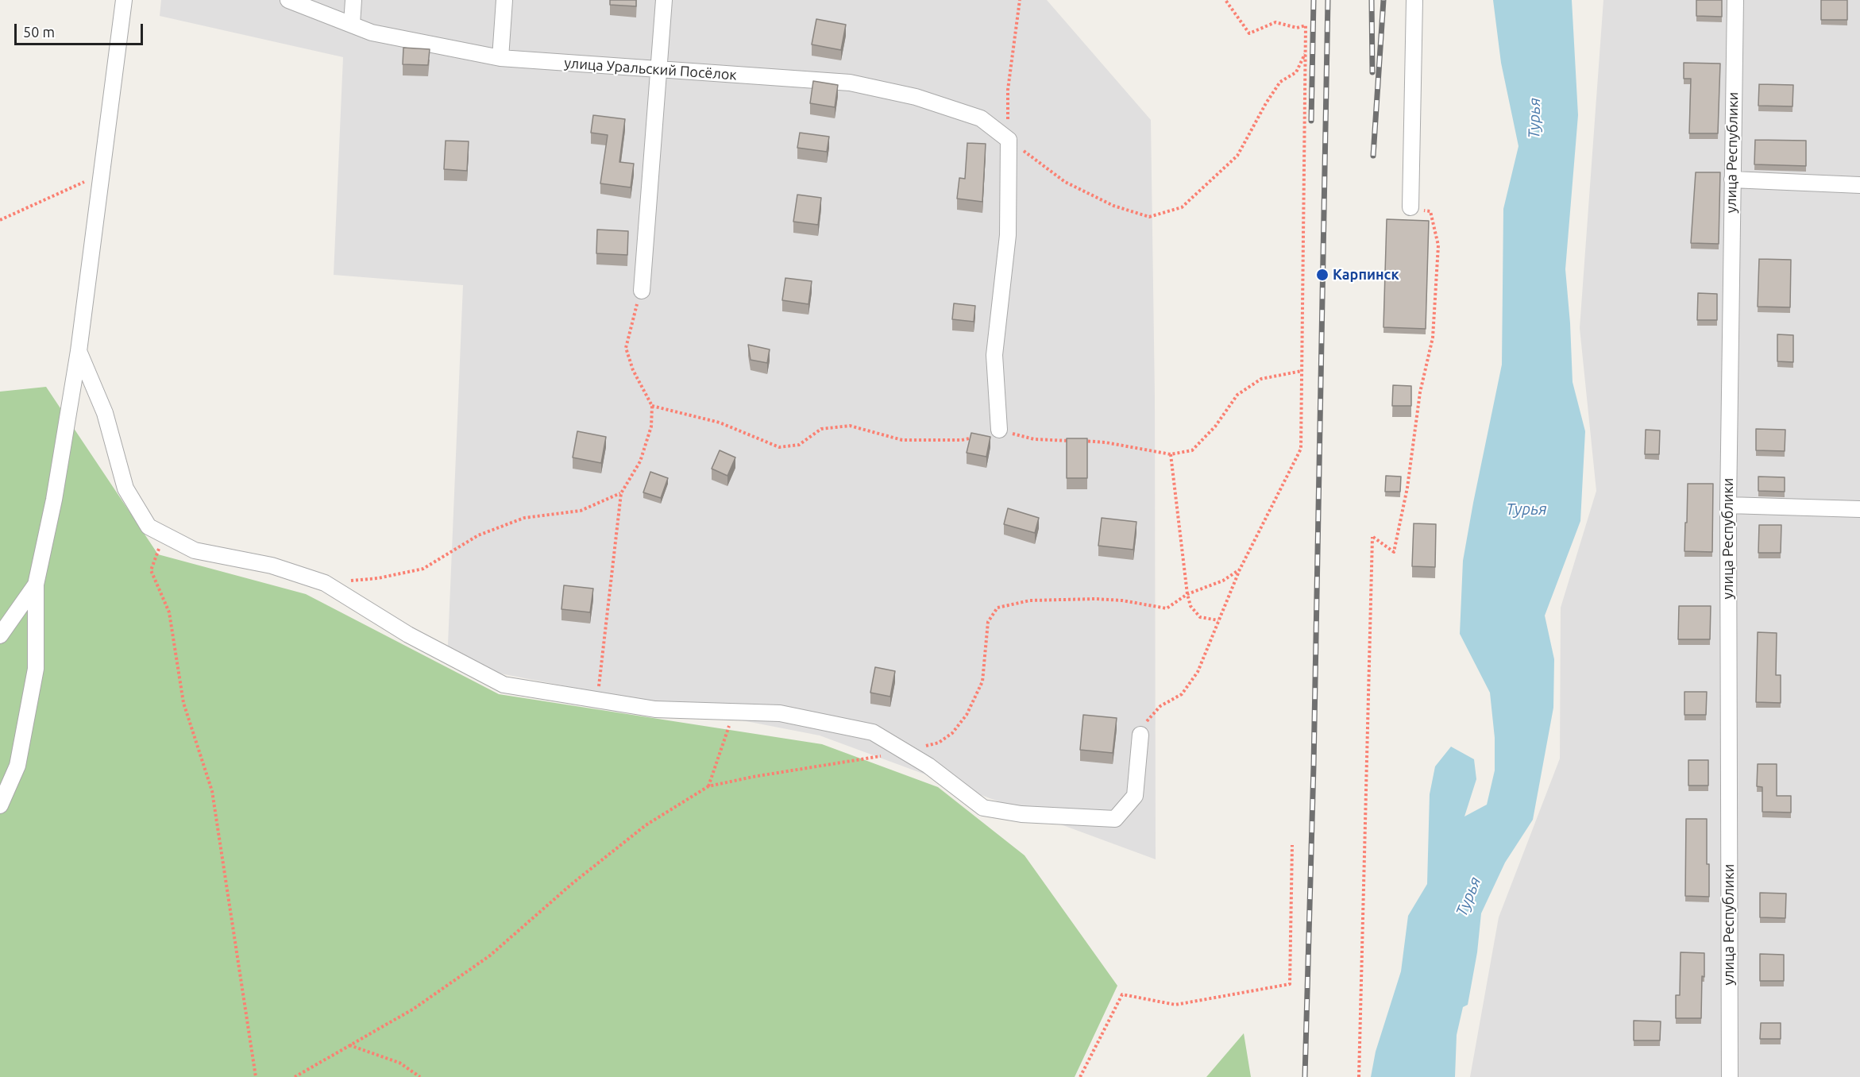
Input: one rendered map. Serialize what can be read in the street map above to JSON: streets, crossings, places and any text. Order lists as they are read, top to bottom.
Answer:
{
  "streets": {
    "street": ["улица Уральский Посёлок", "улица Республики"]
  },
  "water": ["Турья"],
  "places": ["Карпинск"],
  "scale_bar": "50 m"
}
